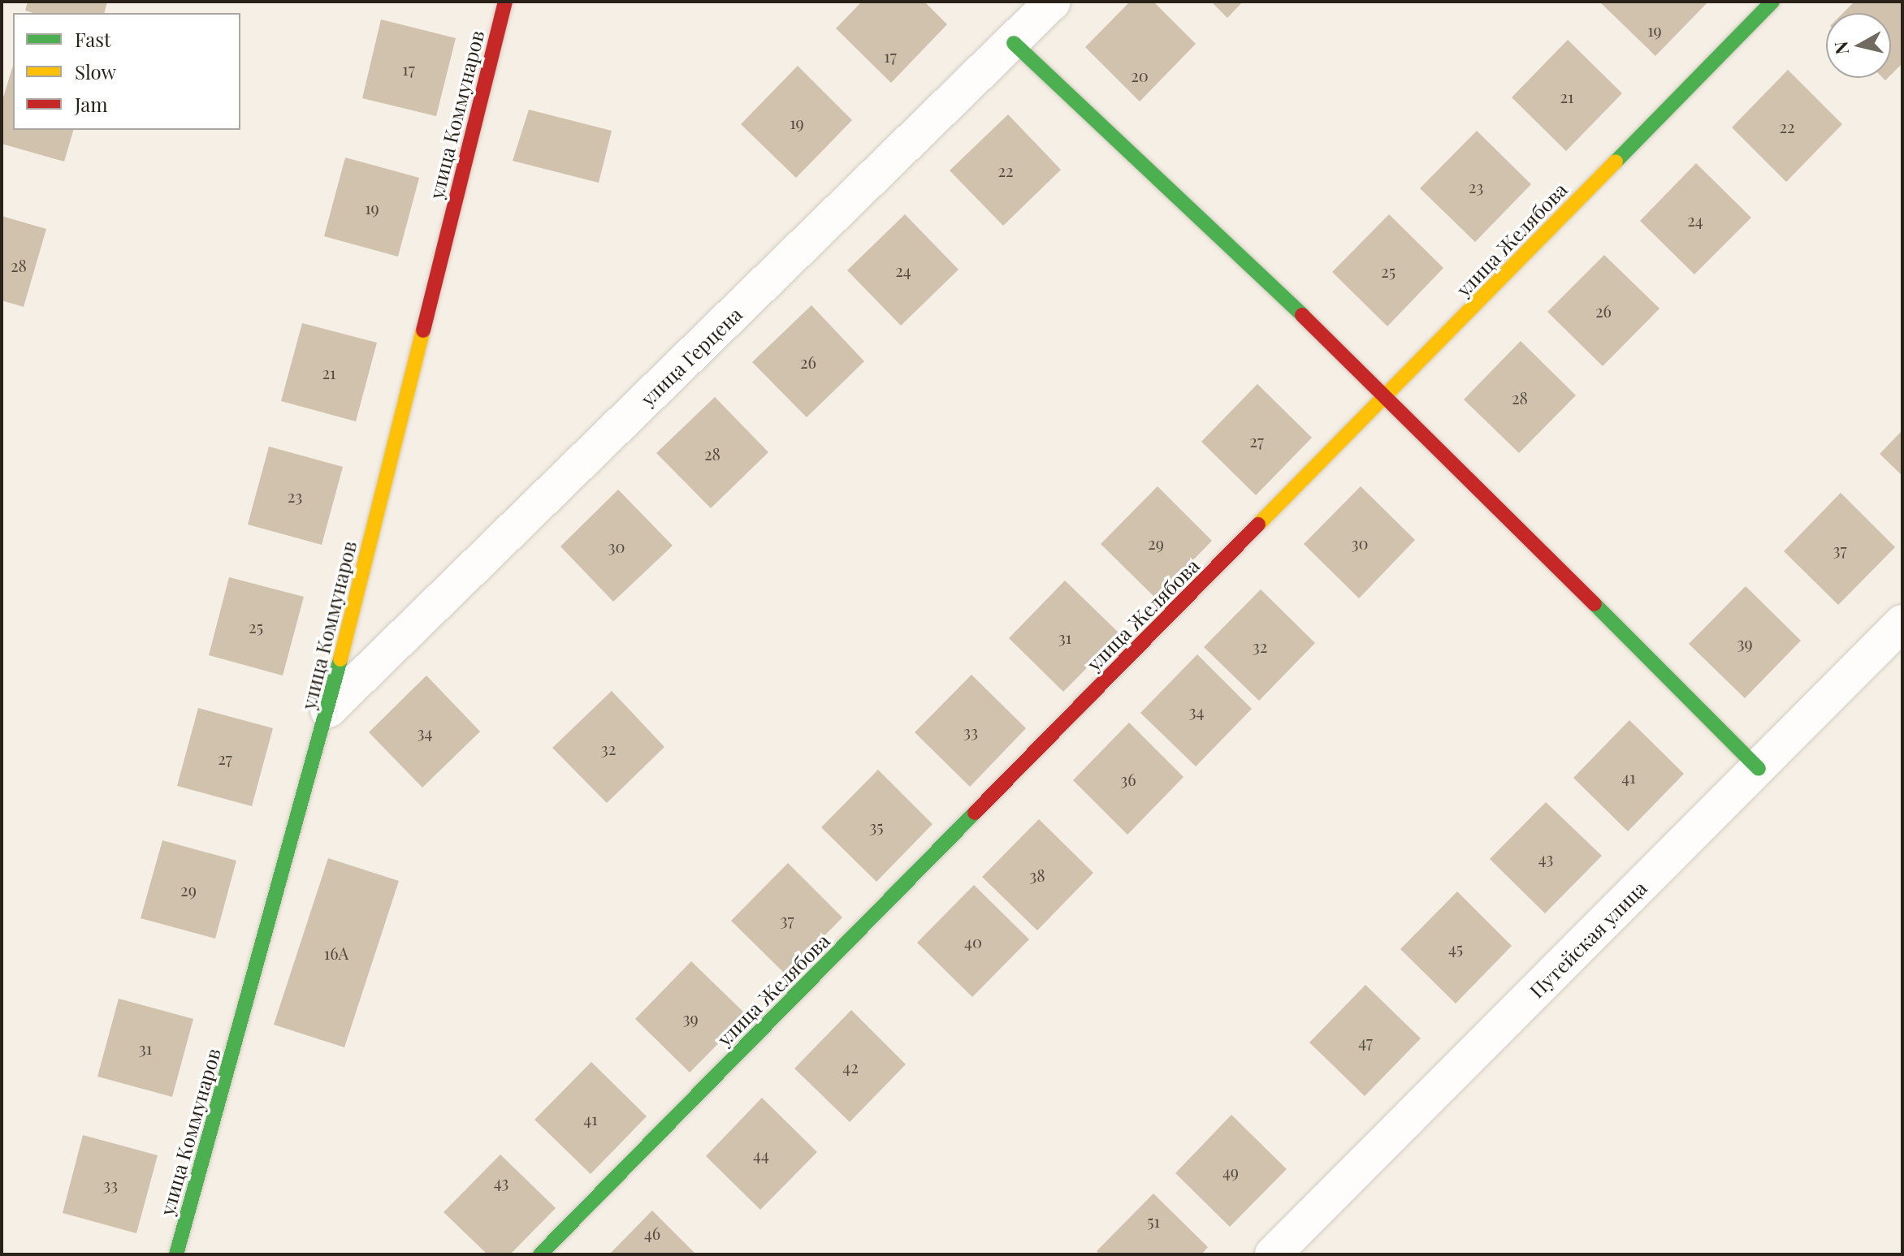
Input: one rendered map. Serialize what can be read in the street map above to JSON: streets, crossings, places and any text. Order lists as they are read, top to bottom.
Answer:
{
  "streets": {
    "street": [
      "улица Коммунаров",
      "улица Желябова",
      "улица Герцена",
      "Путейская улица"
    ]
  },
  "crossings": [
    ["улица Коммунаров", "улица Герцена"]
  ],
  "house_numbers": [
    "19",
    "17",
    "17",
    "20",
    "21",
    "19",
    "22",
    "22",
    "23",
    "19",
    "24",
    "28",
    "24",
    "25",
    "26",
    "26",
    "21",
    "28",
    "27",
    "28",
    "23",
    "29",
    "30",
    "30",
    "37",
    "25",
    "31",
    "39",
    "32",
    "34",
    "33",
    "34",
    "32",
    "27",
    "41",
    "36",
    "35",
    "43",
    "38",
    "29",
    "37",
    "40",
    "45",
    "16А",
    "39",
    "47",
    "31",
    "42",
    "41",
    "44",
    "49",
    "43",
    "33",
    "51",
    "46"
  ],
  "legend": ["Fast", "Slow", "Jam"],
  "north": "left"
}
